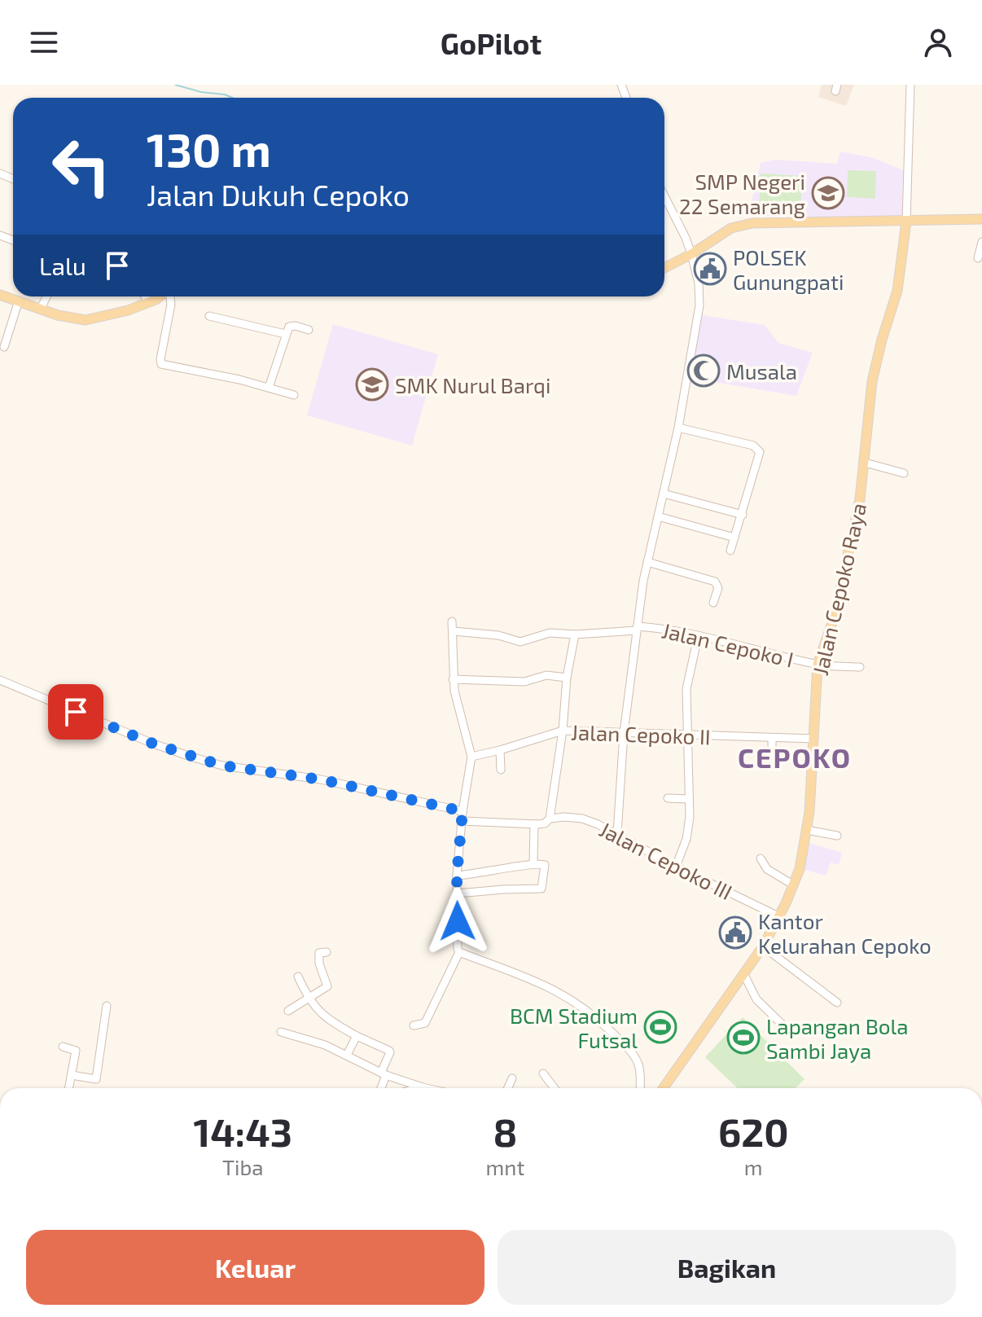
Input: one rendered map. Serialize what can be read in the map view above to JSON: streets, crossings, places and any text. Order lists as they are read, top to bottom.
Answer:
{
  "streets": {
    "main road": ["Jalan Cepoko Raya"],
    "street": ["Jalan Cepoko I", "Jalan Cepoko II", "Jalan Cepoko III"]
  },
  "crossings": [
    ["Jalan Cepoko Raya", "Jalan Cepoko I"],
    ["Jalan Cepoko Raya", "Jalan Cepoko II"],
    ["Jalan Cepoko Raya", "Jalan Cepoko III"]
  ],
  "districts": ["CEPOKO"],
  "places": {
    "school or university": ["SMP Negeri 22 Semarang", "SMK Nurul Barqi"],
    "public building": ["POLSEK Gunungpati", "Kantor Kelurahan Cepoko"],
    "mosque": ["Musala"],
    "sports": ["BCM Stadium Futsal", "Lapangan Bola Sambi Jaya"]
  },
  "page": {
    "header": "GoPilot",
    "turn": ["130 m", "Jalan Dukuh Cepoko"],
    "then": "Lalu",
    "eta": [
      "14:43",
      "Tiba",
      "8",
      "mnt",
      "620",
      "m"
    ],
    "buttons": ["Keluar", "Bagikan"]
  }
}
